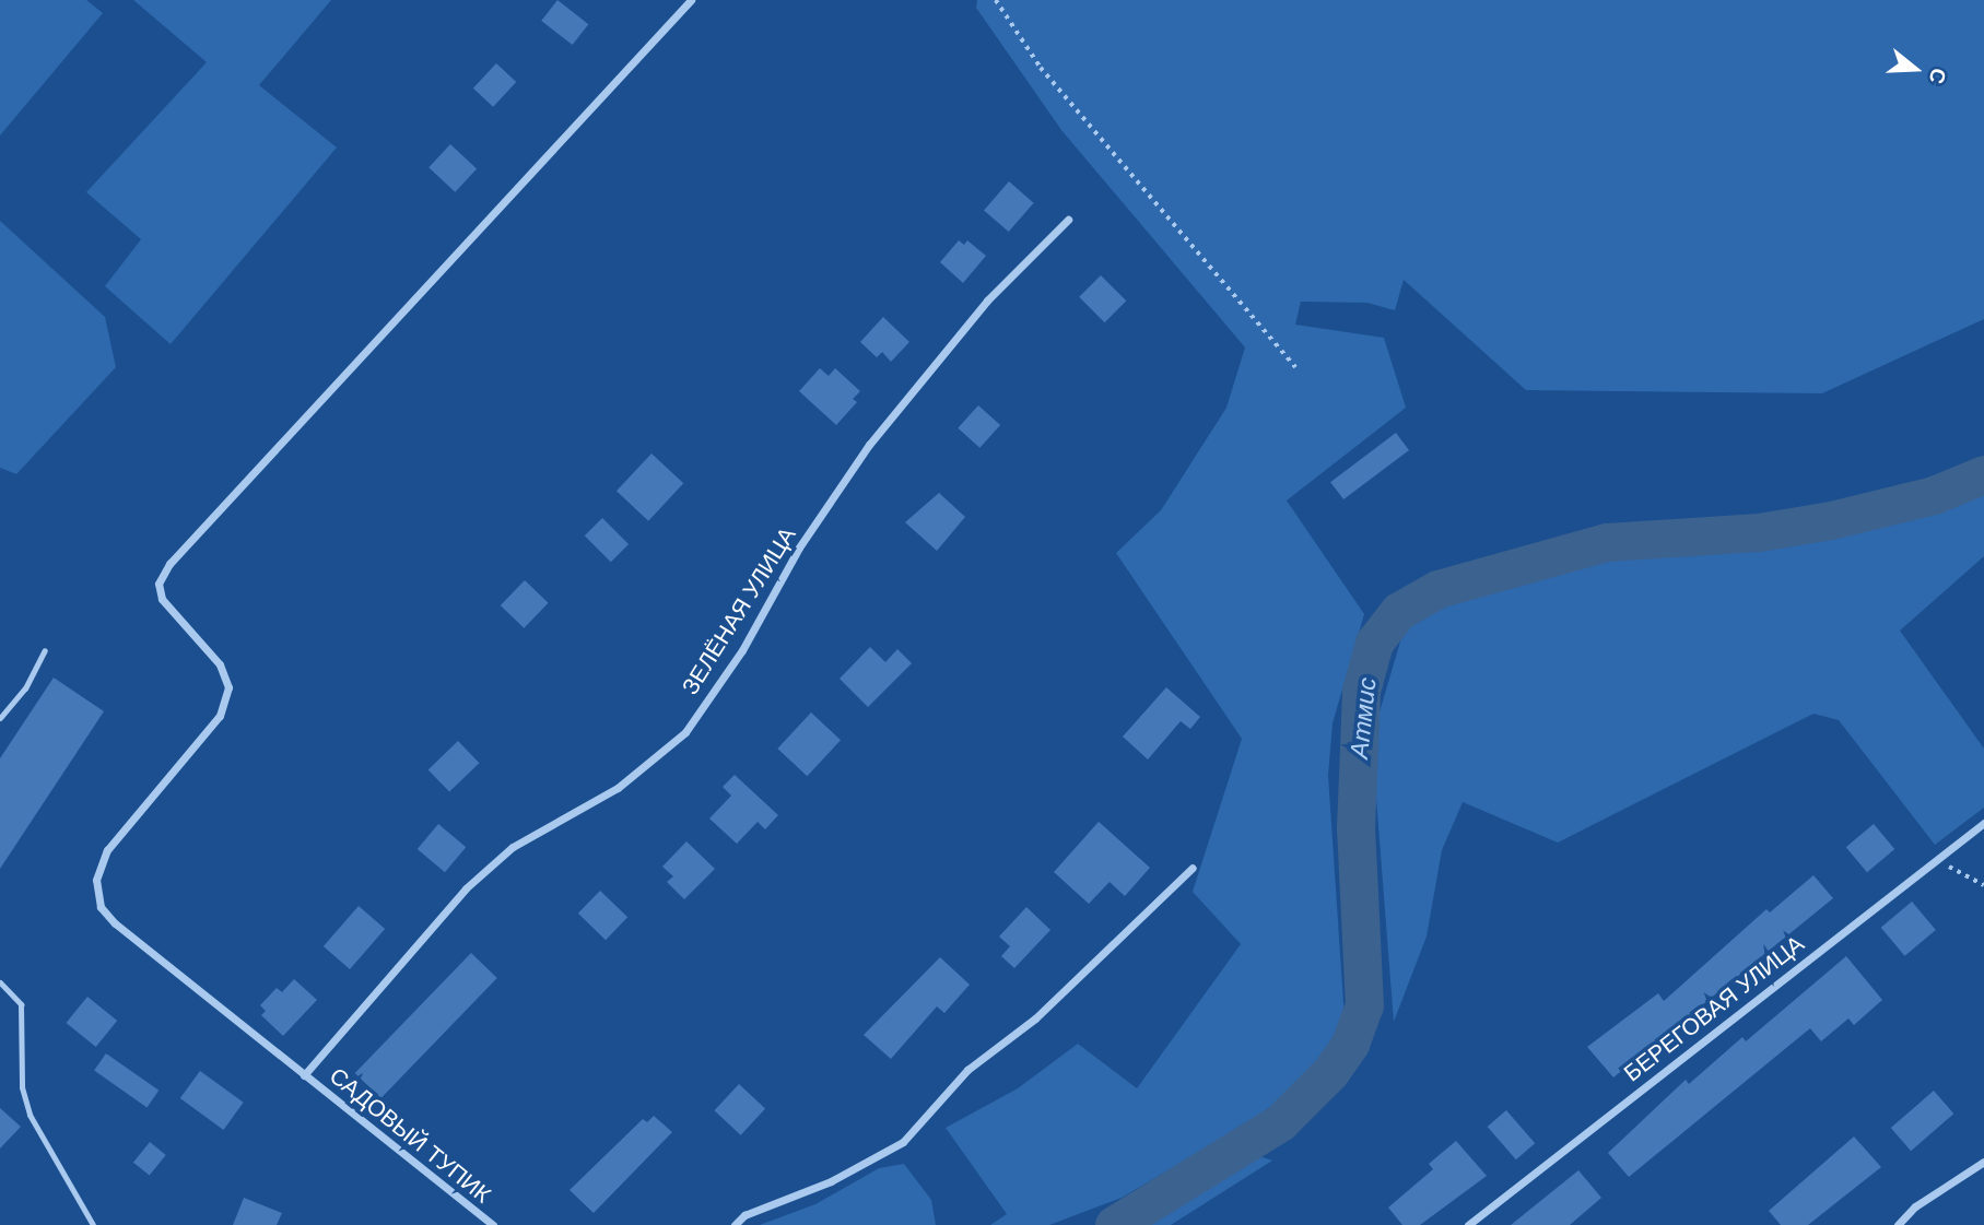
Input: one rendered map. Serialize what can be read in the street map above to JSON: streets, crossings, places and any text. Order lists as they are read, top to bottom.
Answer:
{
  "streets": {
    "street": ["ЗЕЛЁНАЯ УЛИЦА", "БЕРЕГОВАЯ УЛИЦА", "САДОВЫЙ ТУПИК"]
  },
  "crossings": [
    ["ЗЕЛЁНАЯ УЛИЦА", "САДОВЫЙ ТУПИК"]
  ],
  "water": ["Атмис"],
  "north": "right"
}
